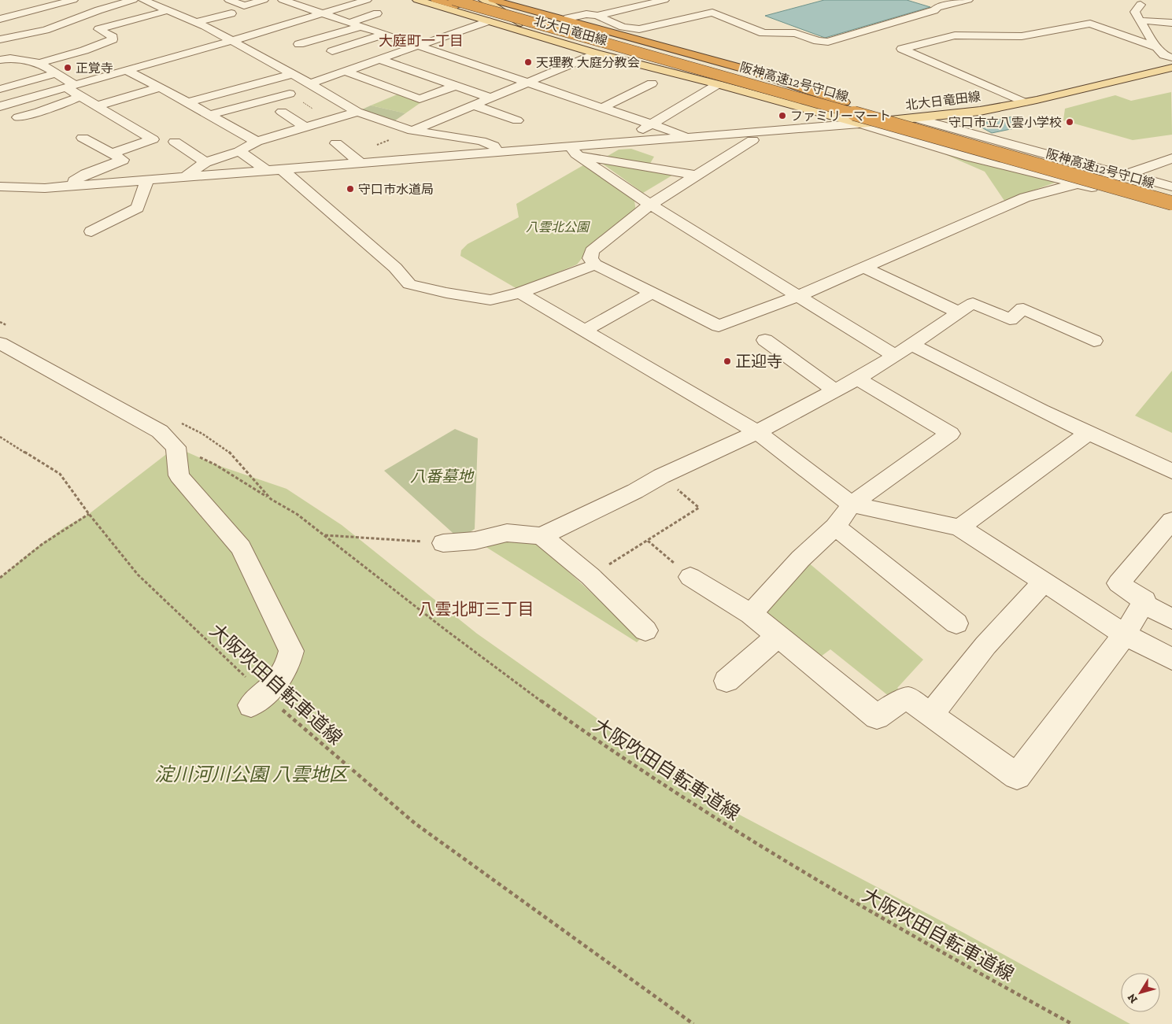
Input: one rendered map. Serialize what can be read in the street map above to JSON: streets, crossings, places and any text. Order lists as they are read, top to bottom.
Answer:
{
  "streets": {
    "highway": ["阪神高速12号守口線"],
    "main road": ["北大日竜田線"],
    "path": ["大阪吹田自転車道線"]
  },
  "districts": ["大庭町一丁目", "八雲北町三丁目"],
  "parks": ["八雲北公園", "八番墓地", "淀川河川公園 八雲地区"],
  "places": [
    "天理教 大庭分教会",
    "正覚寺",
    "ファミリーマート",
    "守口市立八雲小学校",
    "守口市水道局",
    "正迎寺"
  ],
  "north": "bottom left"
}
